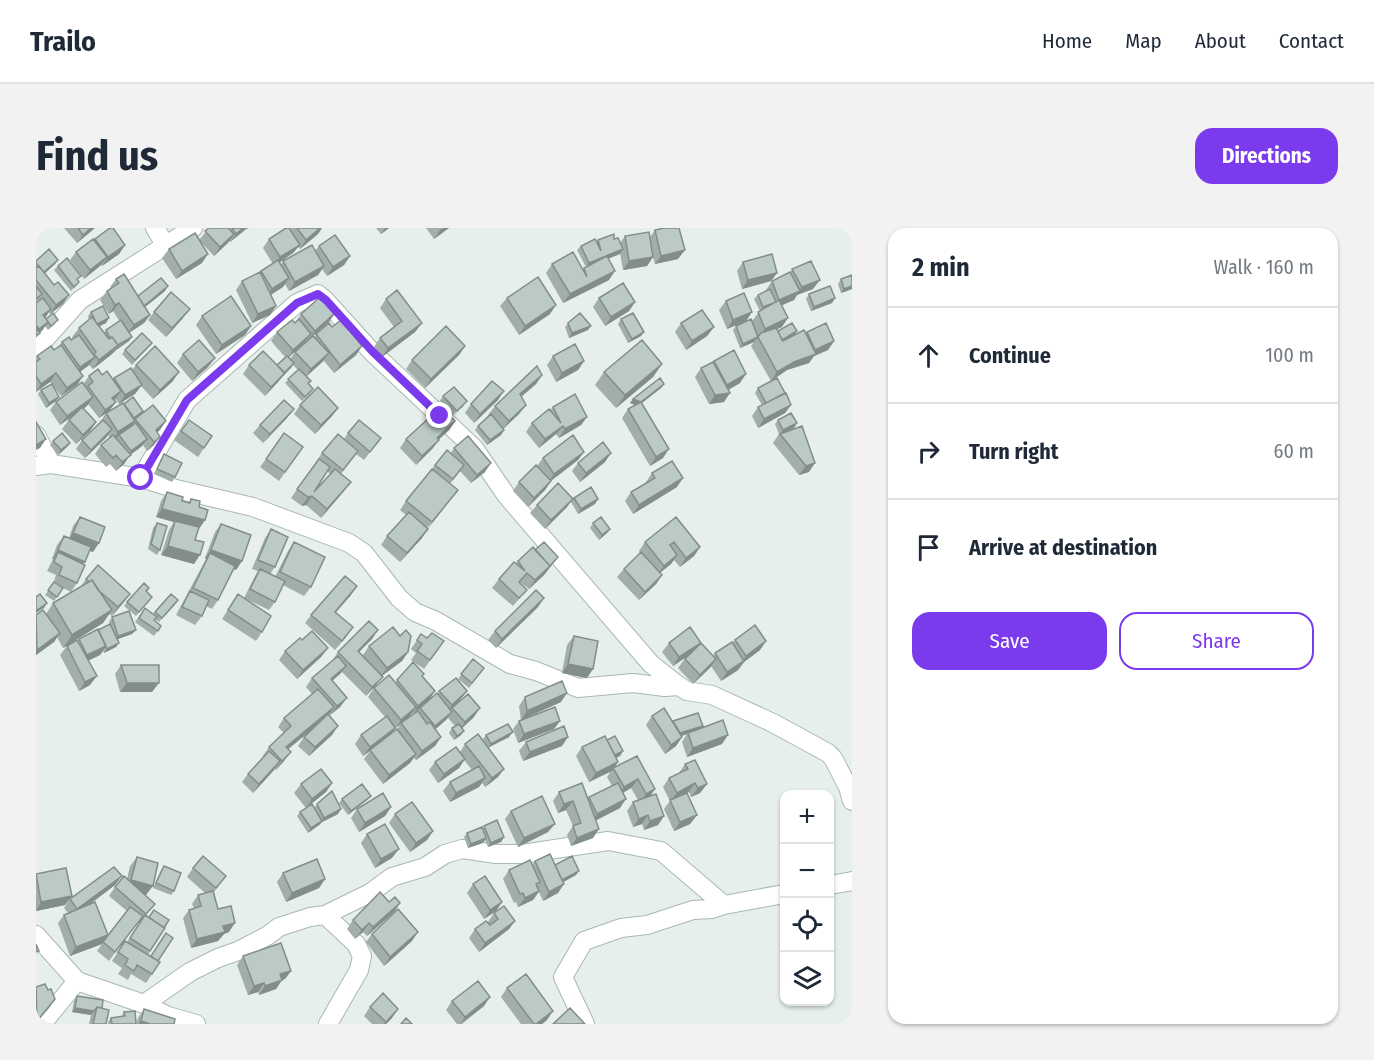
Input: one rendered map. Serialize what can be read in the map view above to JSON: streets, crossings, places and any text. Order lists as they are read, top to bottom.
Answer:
{
  "page": {
    "header": "Trailo",
    "nav": [
      "Home",
      "Map",
      "About",
      "Contact"
    ],
    "buttons": [
      "Directions",
      ["Save", "Share"]
    ],
    "title": "Find us",
    "heading": ["2 min", "Walk · 160 m"],
    "list": [
      ["Continue", "100 m"],
      ["Turn right", "60 m"],
      "Arrive at destination"
    ],
    "map_buttons": ["+", "−"]
  }
}
